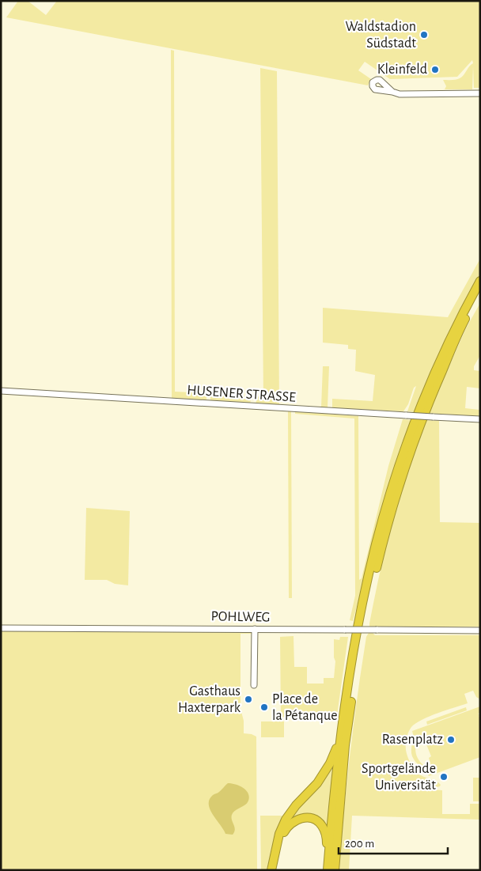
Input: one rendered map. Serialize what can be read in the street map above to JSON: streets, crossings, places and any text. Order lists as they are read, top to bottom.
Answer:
{
  "streets": {
    "street": ["HUSENER STRASSE", "POHLWEG"]
  },
  "places": [
    "Waldstadion Südstadt",
    "Kleinfeld",
    "Gasthaus Haxterpark",
    "Place de la Pétanque",
    "Rasenplatz",
    "Sportgelände Universität"
  ],
  "scale_bar": "200 m"
}
